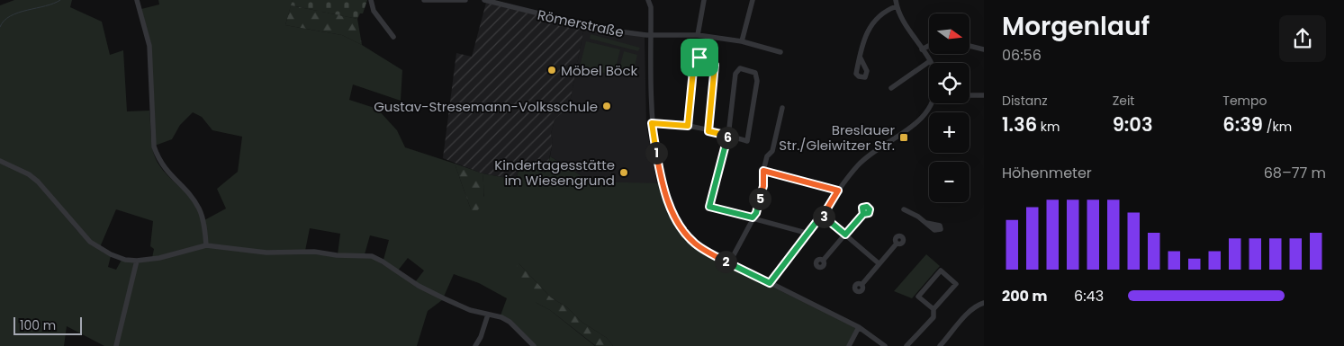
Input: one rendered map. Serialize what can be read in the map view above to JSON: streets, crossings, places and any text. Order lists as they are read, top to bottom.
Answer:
{
  "streets": {
    "street": ["Römerstraße"]
  },
  "places": {
    "other": ["Möbel Böck", "Gustav-Stresemann-Volksschule", "Kindertagesstätte im Wiesengrund"],
    "transit": ["Breslauer Str./Gleiwitzer Str."]
  },
  "scale_bar": "100 m",
  "north": "right",
  "page": {
    "heading": ["Morgenlauf", "06:56"],
    "map_buttons": ["+", "−"],
    "stats": [
      ["Distanz", "1.36 km"],
      ["Zeit", "9:03"],
      ["Tempo", "6:39 /km"]
    ],
    "pins": [
      "6",
      "1",
      "5",
      "3",
      "2"
    ],
    "chart": ["Höhenmeter", "68–77 m"],
    "list": [
      {
        "name": "200 m",
        "note": "6:43"
      }
    ],
    "scale": "100 m"
  }
}
